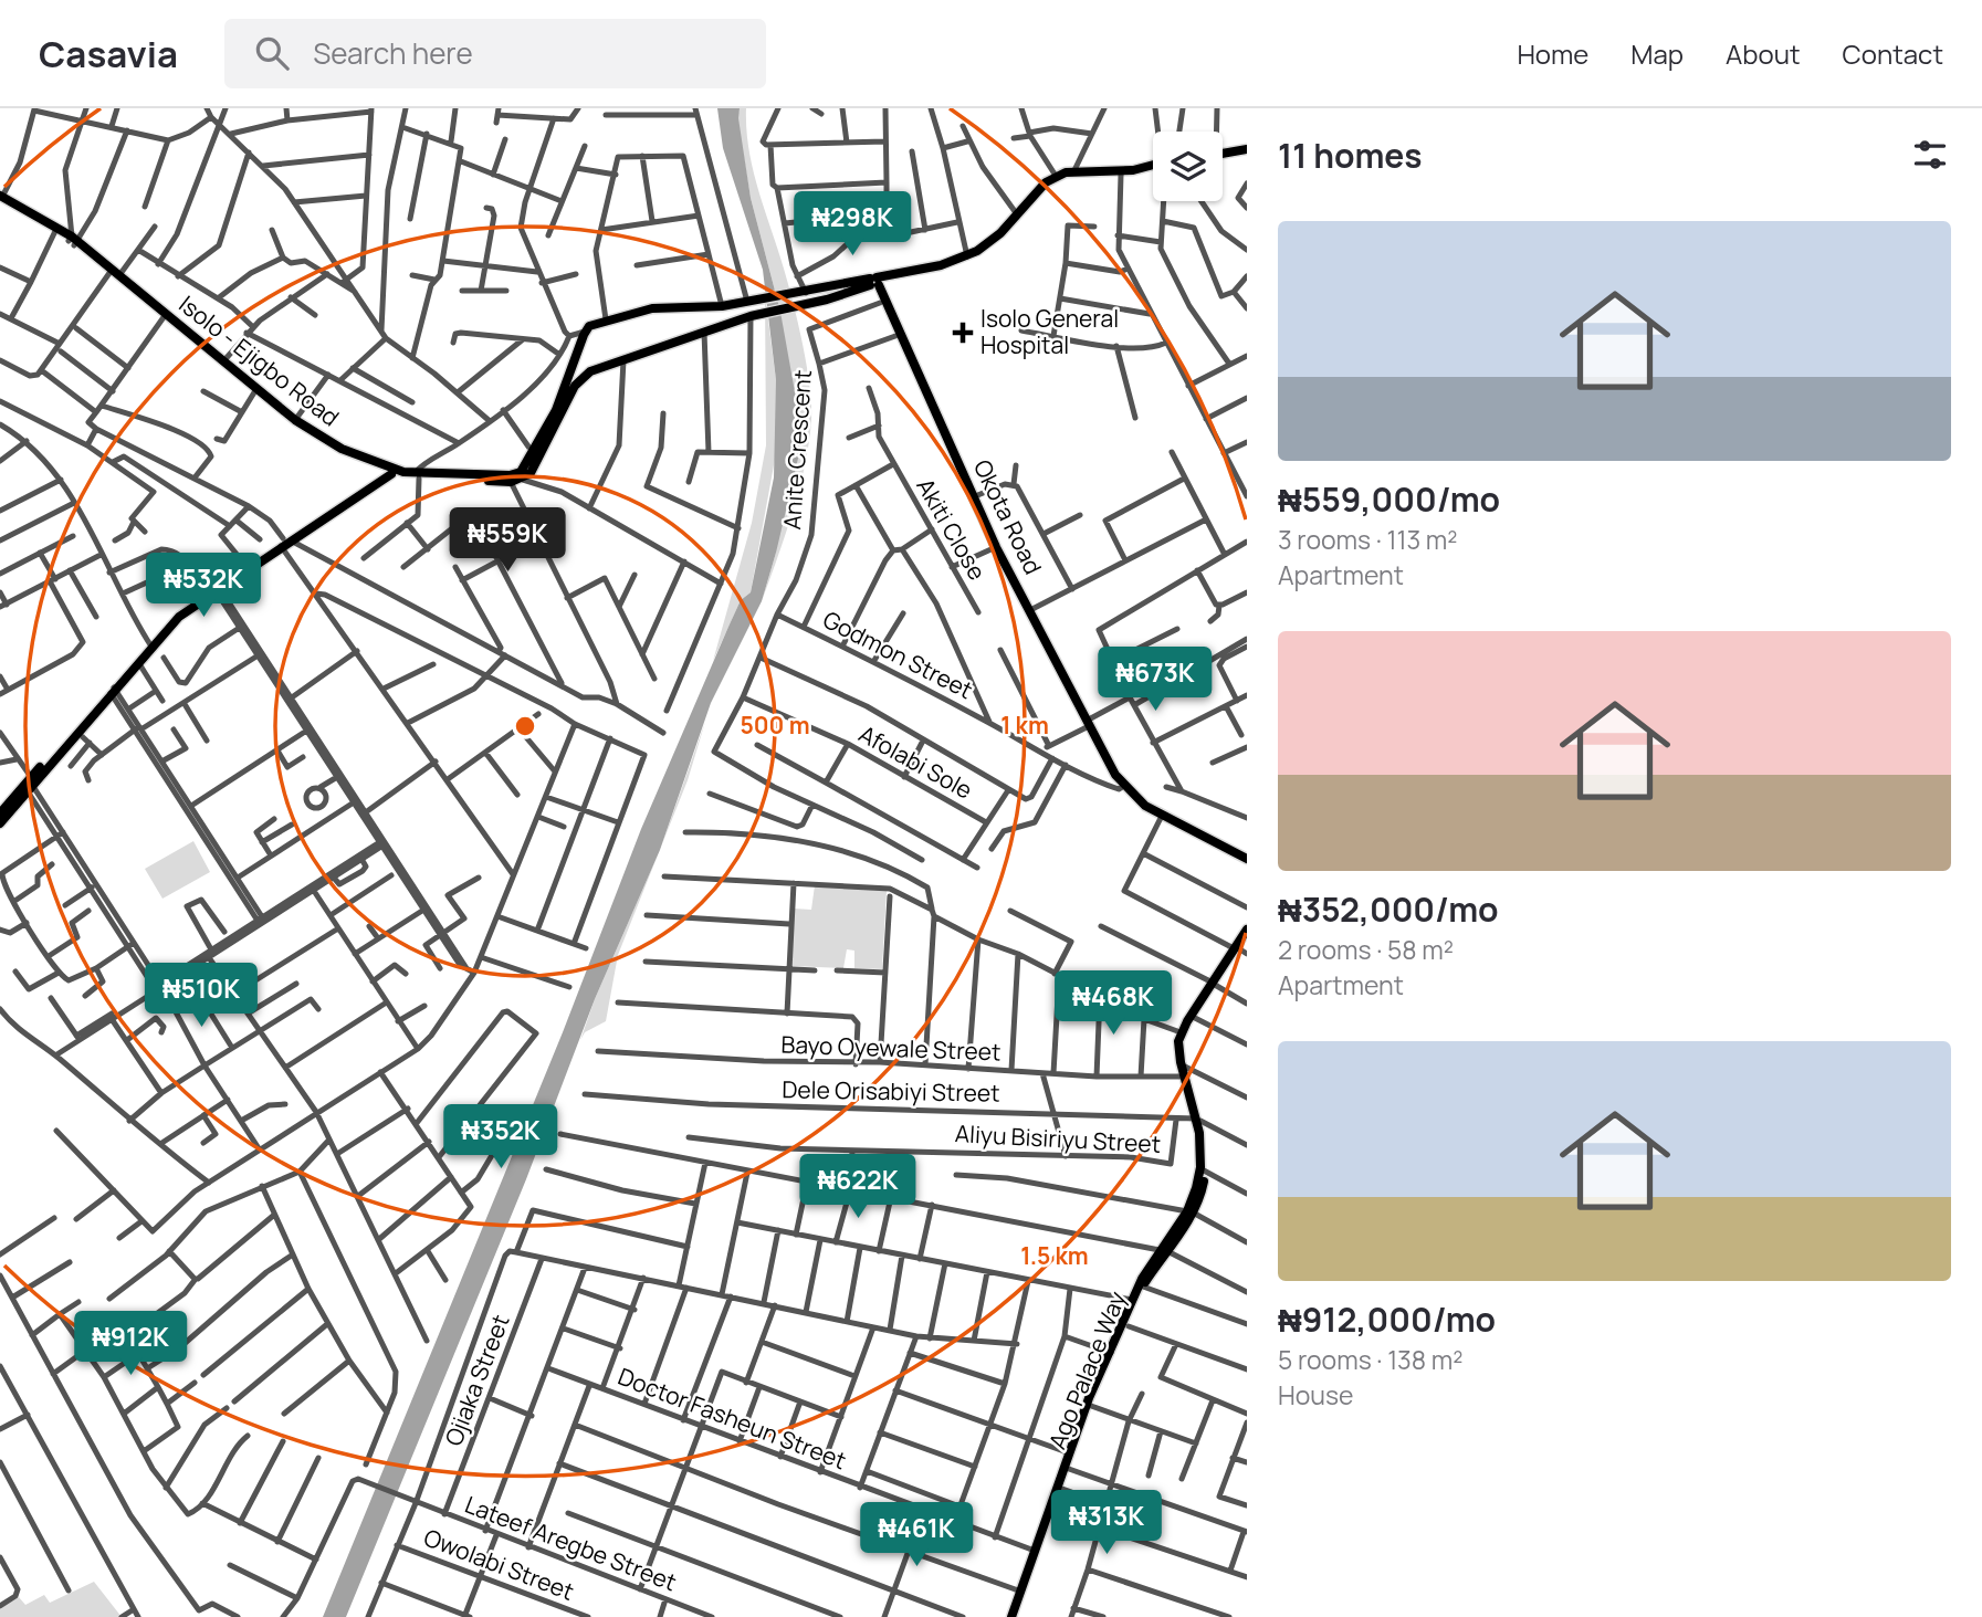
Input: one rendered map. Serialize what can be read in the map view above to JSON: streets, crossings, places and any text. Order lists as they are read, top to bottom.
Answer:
{
  "streets": {
    "main road": ["Isolo - Ejigbo Road", "Okota Road", "Ago Palace Way"],
    "street": [
      "Anite Crescent",
      "Akiti Close",
      "Godmon Street",
      "Afolabi Sole",
      "Bayo Oyewale Street",
      "Dele Orisabiyi Street",
      "Aliyu Bisiriyu Street",
      "Ojiaka Street",
      "Doctor Fasheun Street",
      "Lateef Aregbe Street",
      "Owolabi Street"
    ]
  },
  "crossings": [
    ["Anite Crescent", "Godmon Street"],
    ["Anite Crescent", "Afolabi Sole"],
    ["Okota Road", "Godmon Street"],
    ["Bayo Oyewale Street", "Ago Palace Way"],
    ["Dele Orisabiyi Street", "Aliyu Bisiriyu Street"],
    ["Dele Orisabiyi Street", "Ago Palace Way"],
    ["Ago Palace Way", "Doctor Fasheun Street"],
    ["Ojiaka Street", "Lateef Aregbe Street"]
  ],
  "places": {
    "health": ["Isolo General Hospital"]
  },
  "page": {
    "header": "Casavia",
    "search": "Search here",
    "nav": [
      "Home",
      "Map",
      "About",
      "Contact"
    ],
    "heading": "11 homes",
    "price": [
      "₦298K",
      "₦559K",
      "₦532K",
      "₦673K",
      "₦510K",
      "₦468K",
      "₦352K",
      "₦622K",
      "₦912K",
      "₦313K",
      "₦461K"
    ],
    "list": [
      {
        "name": "₦559,000/mo",
        "note": "3 rooms · 113 m² · Apartment"
      },
      {
        "name": "₦352,000/mo",
        "note": "2 rooms · 58 m² · Apartment"
      },
      {
        "name": "₦912,000/mo",
        "note": "5 rooms · 138 m² · House"
      }
    ]
  },
  "rings": ["500 m", "1 km", "1.5 km"]
}
